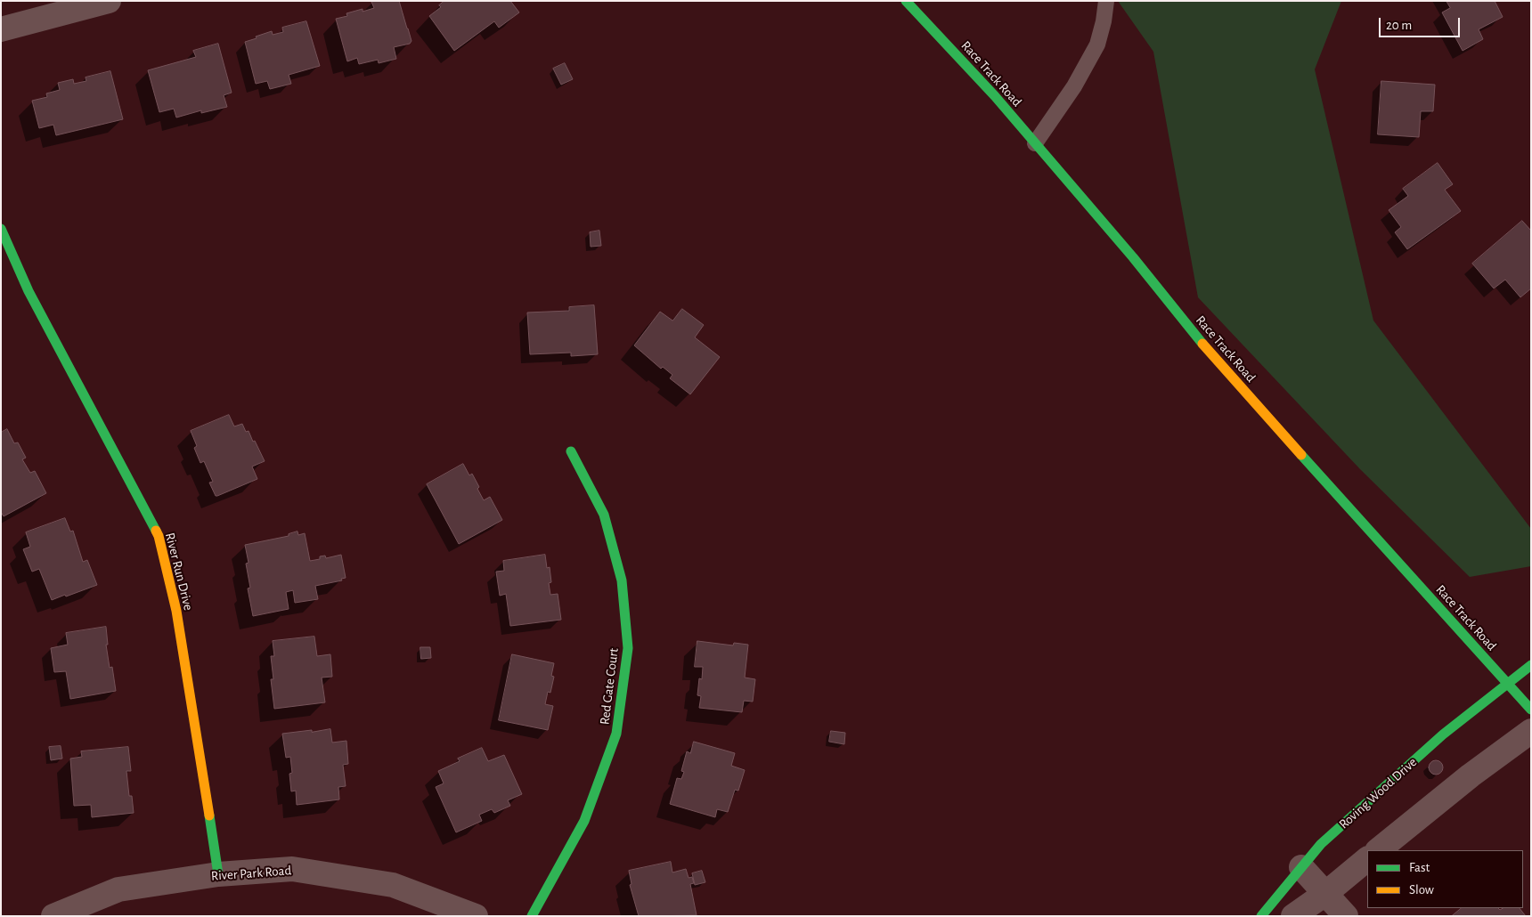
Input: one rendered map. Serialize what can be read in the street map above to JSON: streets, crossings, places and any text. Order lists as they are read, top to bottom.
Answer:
{
  "streets": {
    "street": [
      "Race Track Road",
      "River Run Drive",
      "Red Gate Court",
      "Roving Wood Drive",
      "River Park Road"
    ]
  },
  "crossings": [
    ["Race Track Road", "Roving Wood Drive"],
    ["River Run Drive", "River Park Road"]
  ],
  "legend": ["Fast", "Slow"],
  "scale_bar": "20 m"
}
